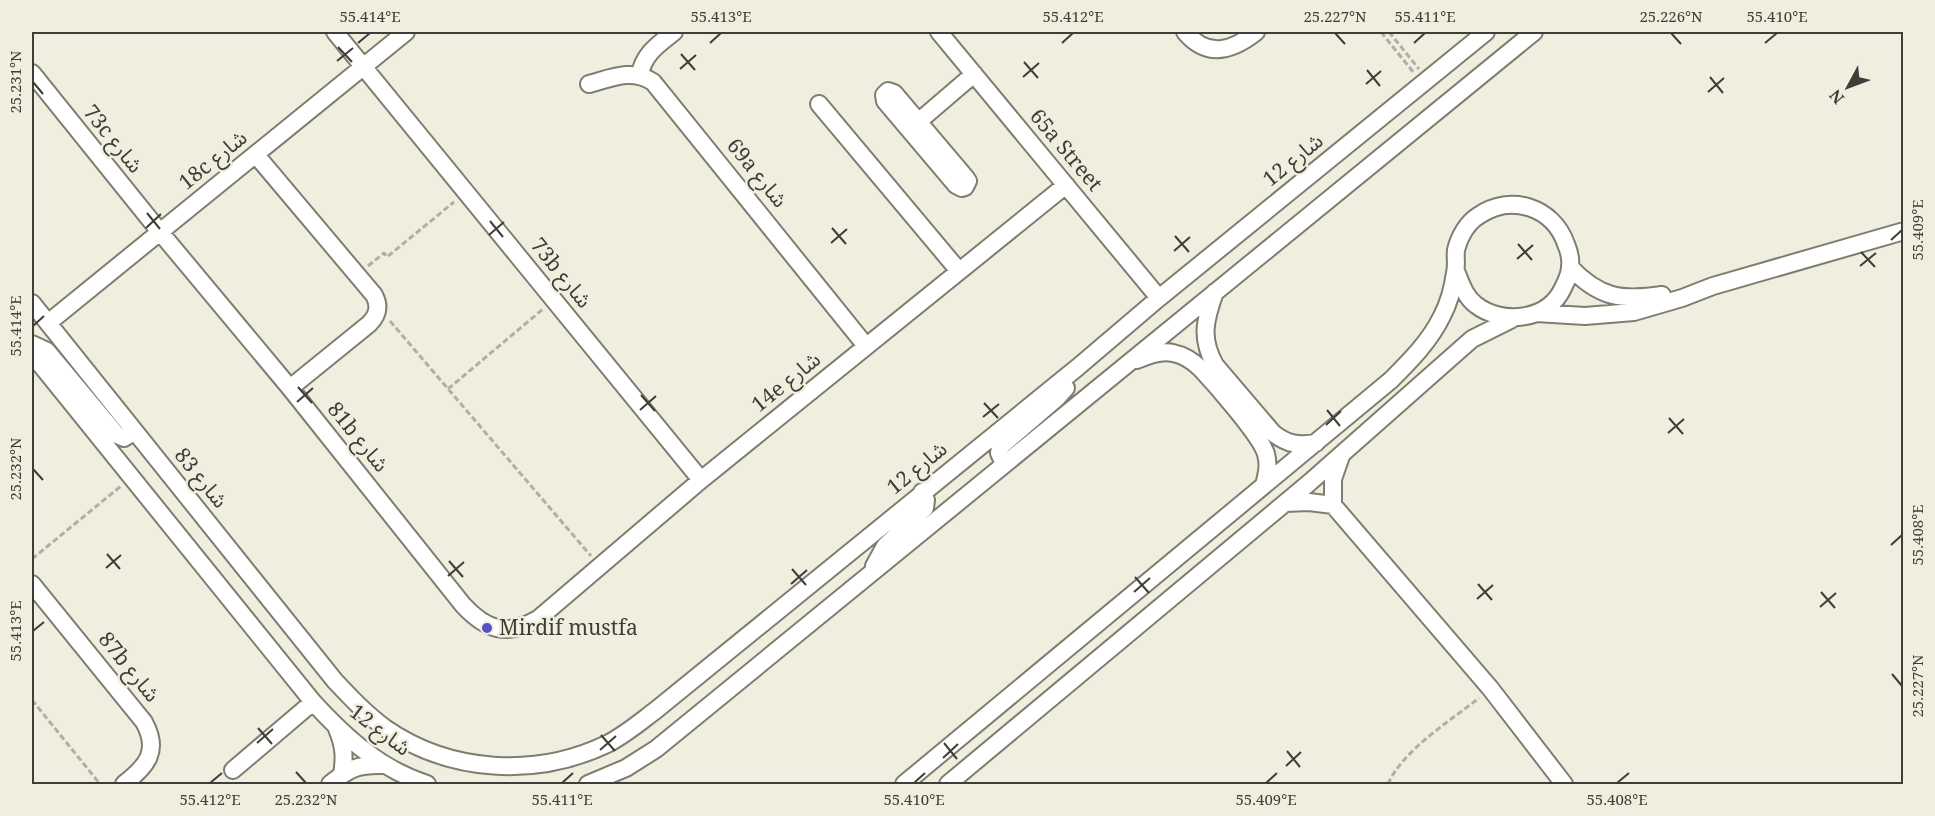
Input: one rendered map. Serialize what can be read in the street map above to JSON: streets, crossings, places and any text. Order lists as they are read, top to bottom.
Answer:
{
  "streets": {
    "street": [
      "73c شارع",
      "65a Street",
      "18c شارع",
      "شارع 12",
      "69a شارع",
      "73b شارع",
      "14e شارع",
      "81b شارع",
      "شارع 83",
      "87b شارع"
    ]
  },
  "crossings": [
    ["73c شارع", "18c شارع"],
    ["73c شارع", "81b شارع"],
    ["65a Street", "شارع 12"],
    ["65a Street", "14e شارع"],
    ["18c شارع", "73b شارع"],
    ["18c شارع", "81b شارع"],
    ["18c شارع", "شارع 83"],
    ["شارع 12", "شارع 83"],
    ["69a شارع", "14e شارع"],
    ["73b شارع", "14e شارع"],
    ["14e شارع", "81b شارع"]
  ],
  "places": ["Mirdif mustfa"],
  "north": "bottom left",
  "coordinates": [
    "55.414°E",
    "55.413°E",
    "55.412°E",
    "25.227°N",
    "55.411°E",
    "25.226°N",
    "55.410°E",
    "25.231°N",
    "55.409°E",
    "25.232°N",
    "55.408°E"
  ]
}
